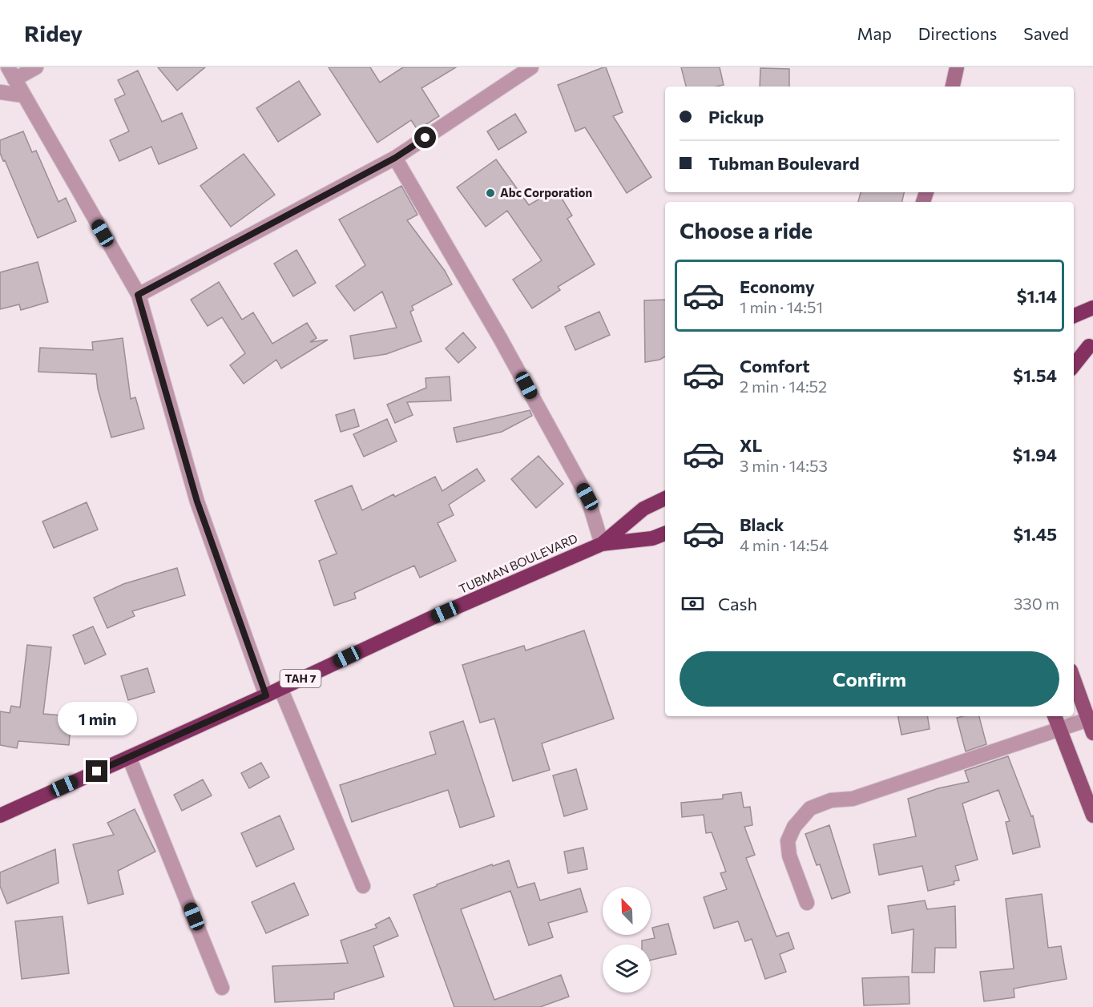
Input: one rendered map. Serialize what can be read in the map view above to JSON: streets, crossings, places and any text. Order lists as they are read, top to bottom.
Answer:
{
  "streets": {
    "highway": ["TUBMAN BOULEVARD", "TAH 7"]
  },
  "places": ["Abc Corporation"],
  "north": "top left",
  "page": {
    "header": "Ridey",
    "nav": ["Map", "Directions", "Saved"],
    "banner": ["Pickup", "Tubman Boulevard"],
    "heading": "Choose a ride",
    "list": [
      {
        "name": "Economy",
        "note": "1 min · 14:51",
        "value": "$1.14"
      },
      {
        "name": "Comfort",
        "note": "2 min · 14:52",
        "value": "$1.54"
      },
      {
        "name": "XL",
        "note": "3 min · 14:53",
        "value": "$1.94"
      },
      {
        "name": "Black",
        "note": "4 min · 14:54",
        "value": "$1.45"
      }
    ],
    "pay": ["Cash", "330 m"],
    "buttons": "Confirm",
    "bubble": "1 min"
  }
}
